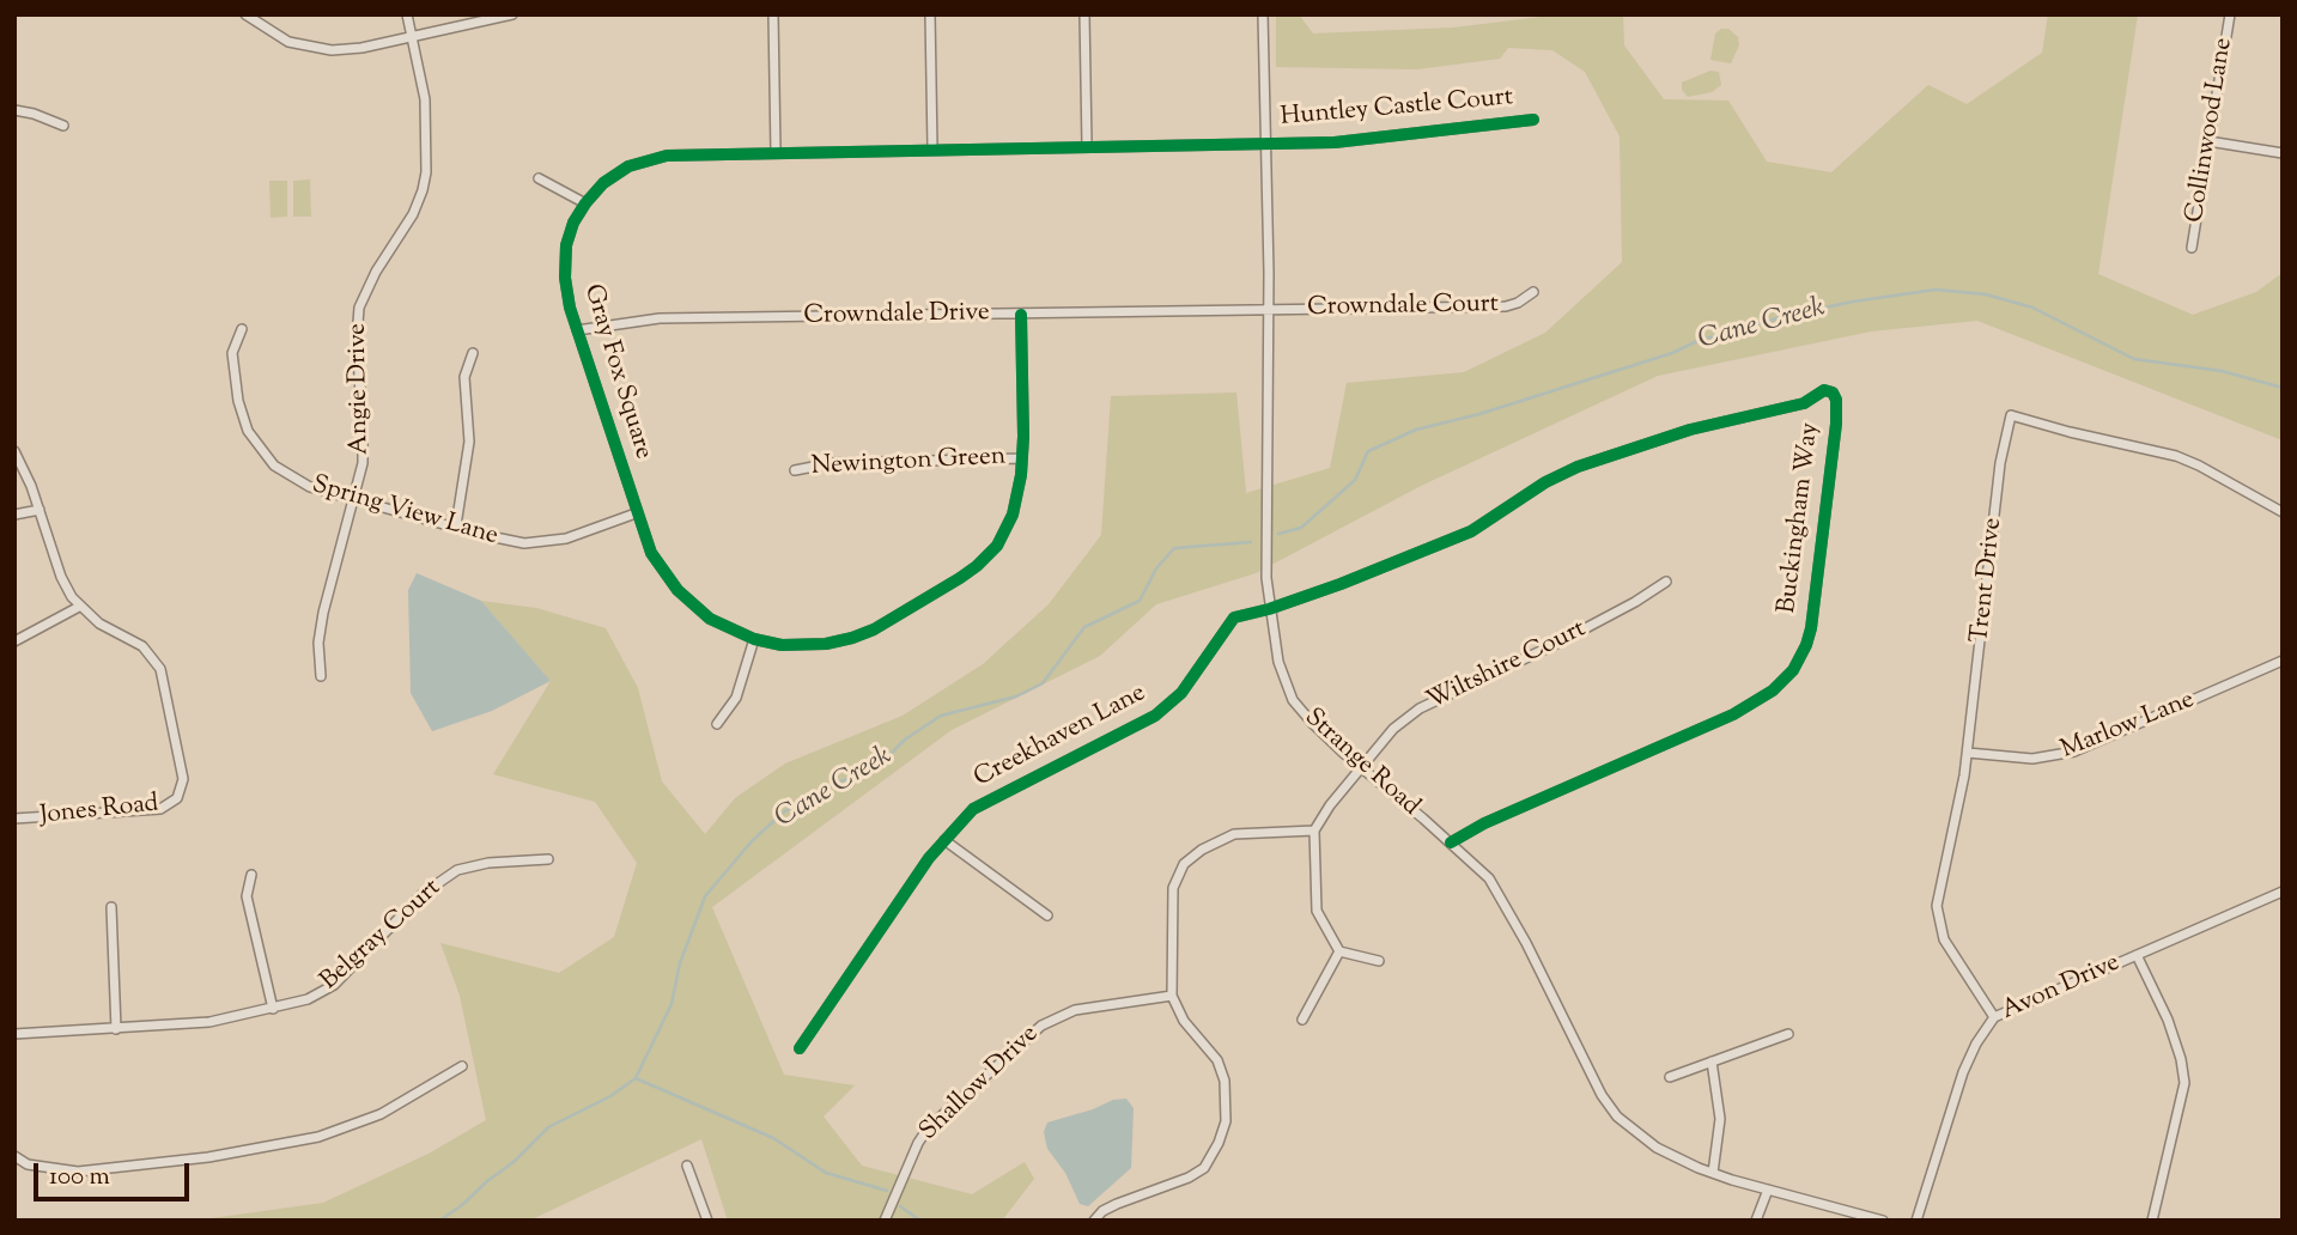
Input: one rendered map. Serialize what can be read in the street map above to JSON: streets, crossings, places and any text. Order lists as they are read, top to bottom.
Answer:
{
  "streets": {
    "street": [
      "Huntley Castle Court",
      "Collinwood Lane",
      "Crowndale Court",
      "Crowndale Drive",
      "Gray Fox Square",
      "Angie Drive",
      "Newington Green",
      "Spring View Lane",
      "Buckingham Way",
      "Trent Drive",
      "Wiltshire Court",
      "Marlow Lane",
      "Creekhaven Lane",
      "Strange Road",
      "Jones Road",
      "Belgray Court",
      "Avon Drive",
      "Shallow Drive"
    ]
  },
  "crossings": [
    ["Huntley Castle Court", "Gray Fox Square"],
    ["Huntley Castle Court", "Strange Road"],
    ["Crowndale Court", "Crowndale Drive"],
    ["Crowndale Court", "Strange Road"],
    ["Crowndale Drive", "Gray Fox Square"],
    ["Crowndale Drive", "Strange Road"],
    ["Gray Fox Square", "Newington Green"],
    ["Gray Fox Square", "Spring View Lane"],
    ["Gray Fox Square", "Strange Road"],
    ["Angie Drive", "Spring View Lane"],
    ["Buckingham Way", "Creekhaven Lane"],
    ["Buckingham Way", "Strange Road"],
    ["Trent Drive", "Marlow Lane"],
    ["Trent Drive", "Avon Drive"],
    ["Wiltshire Court", "Strange Road"],
    ["Creekhaven Lane", "Strange Road"]
  ],
  "water": ["Cane Creek"],
  "scale_bar": "100 m"
}
